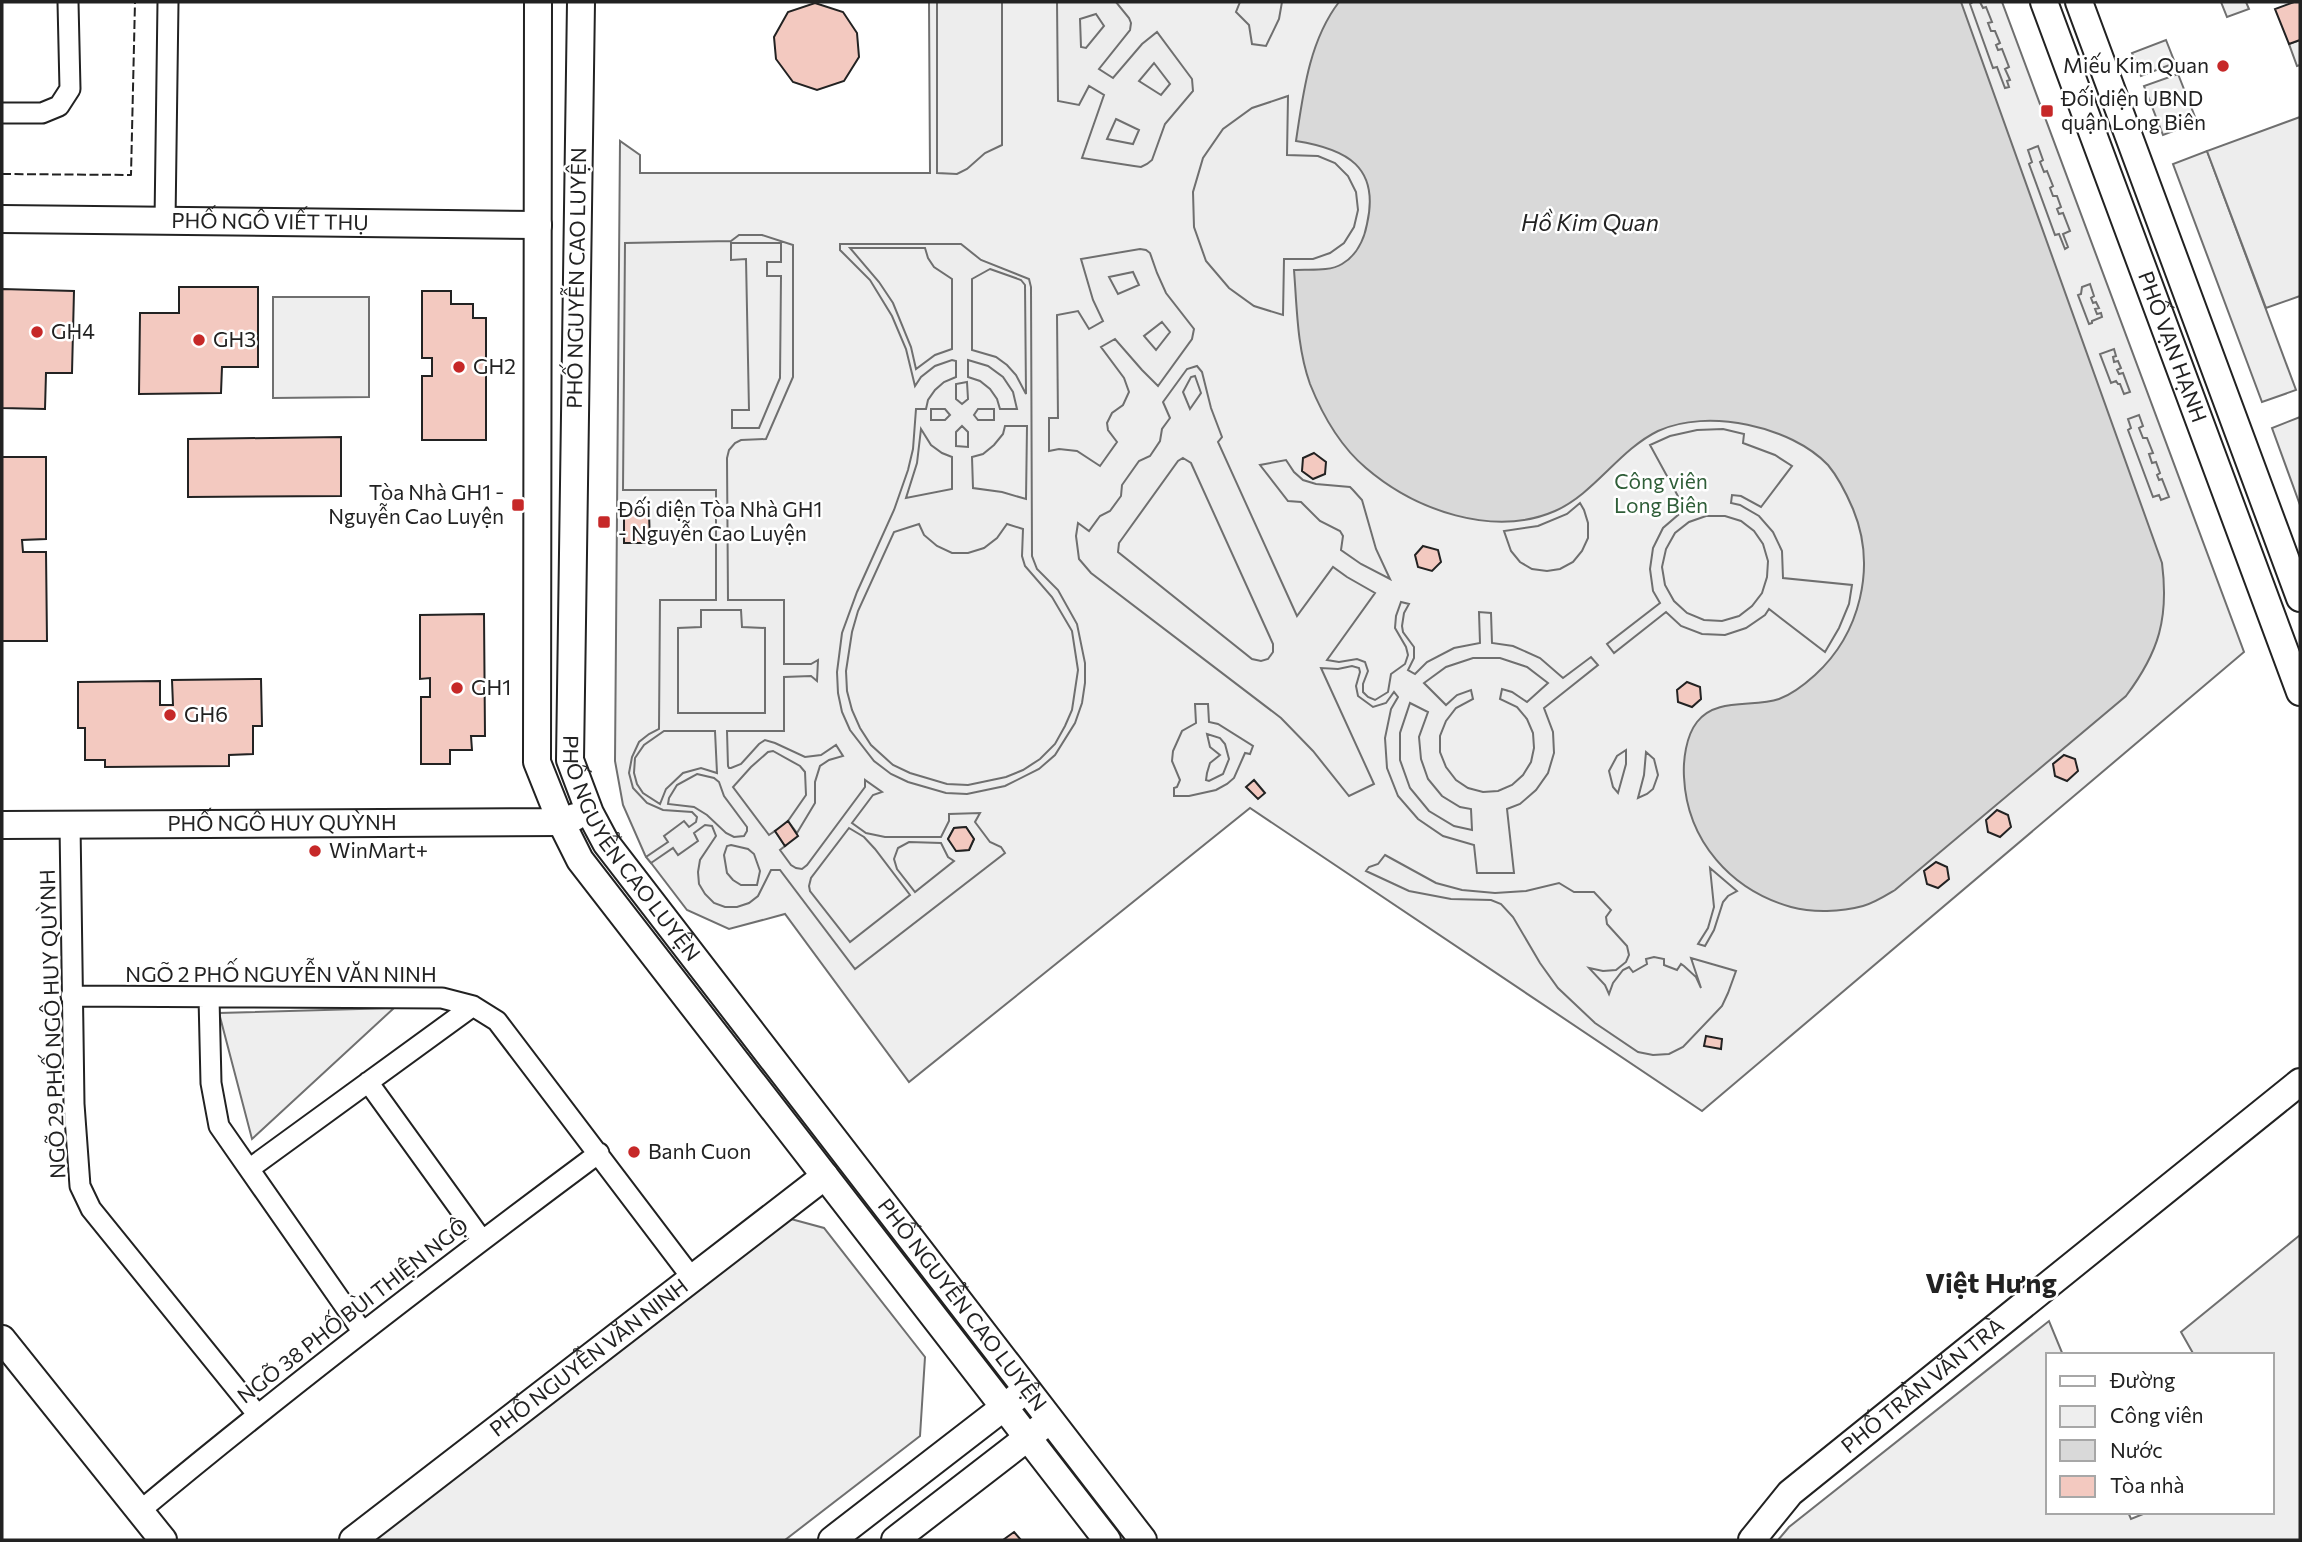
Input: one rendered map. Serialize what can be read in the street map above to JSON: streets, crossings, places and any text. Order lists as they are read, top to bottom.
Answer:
{
  "streets": {
    "street": [
      "PHỐ NGÔ VIẾT THỤ",
      "PHỐ NGUYỄN CAO LUYỆN",
      "PHỐ VẠN HẠNH",
      "PHỐ NGÔ HUY QUỲNH",
      "NGÕ 2 PHỐ NGUYỄN VĂN NINH",
      "NGÕ 29 PHỐ NGÔ HUY QUỲNH",
      "NGÕ 38 PHỐ BÙI THIỆN NGỘ",
      "PHỐ NGUYỄN VĂN NINH",
      "PHỐ TRẦN VĂN TRÀ"
    ]
  },
  "crossings": [
    ["PHỐ NGÔ VIẾT THỤ", "PHỐ NGUYỄN CAO LUYỆN"],
    ["PHỐ NGUYỄN CAO LUYỆN", "PHỐ NGÔ HUY QUỲNH"],
    ["PHỐ NGUYỄN CAO LUYỆN", "PHỐ NGUYỄN VĂN NINH"],
    ["PHỐ NGÔ HUY QUỲNH", "NGÕ 29 PHỐ NGÔ HUY QUỲNH"],
    ["NGÕ 2 PHỐ NGUYỄN VĂN NINH", "NGÕ 29 PHỐ NGÔ HUY QUỲNH"],
    ["NGÕ 2 PHỐ NGUYỄN VĂN NINH", "NGÕ 38 PHỐ BÙI THIỆN NGỘ"],
    ["NGÕ 2 PHỐ NGUYỄN VĂN NINH", "PHỐ NGUYỄN VĂN NINH"],
    ["NGÕ 29 PHỐ NGÔ HUY QUỲNH", "NGÕ 38 PHỐ BÙI THIỆN NGỘ"]
  ],
  "districts": ["Việt Hưng"],
  "water": ["Hồ Kim Quan"],
  "parks": ["Công viên Long Biên"],
  "places": {
    "other": [
      "Miếu Kim Quan",
      "GH4",
      "GH3",
      "GH2",
      "GH1",
      "GH6",
      "WinMart+",
      "Banh Cuon"
    ],
    "transit": ["Đối diện UBND quận Long Biên", "Tòa Nhà GH1 - Nguyễn Cao Luyện", "Đối diện Tòa Nhà GH1 - Nguyễn Cao Luyện"]
  },
  "legend": [
    "Đường",
    "Công viên",
    "Nước",
    "Tòa nhà"
  ]
}
